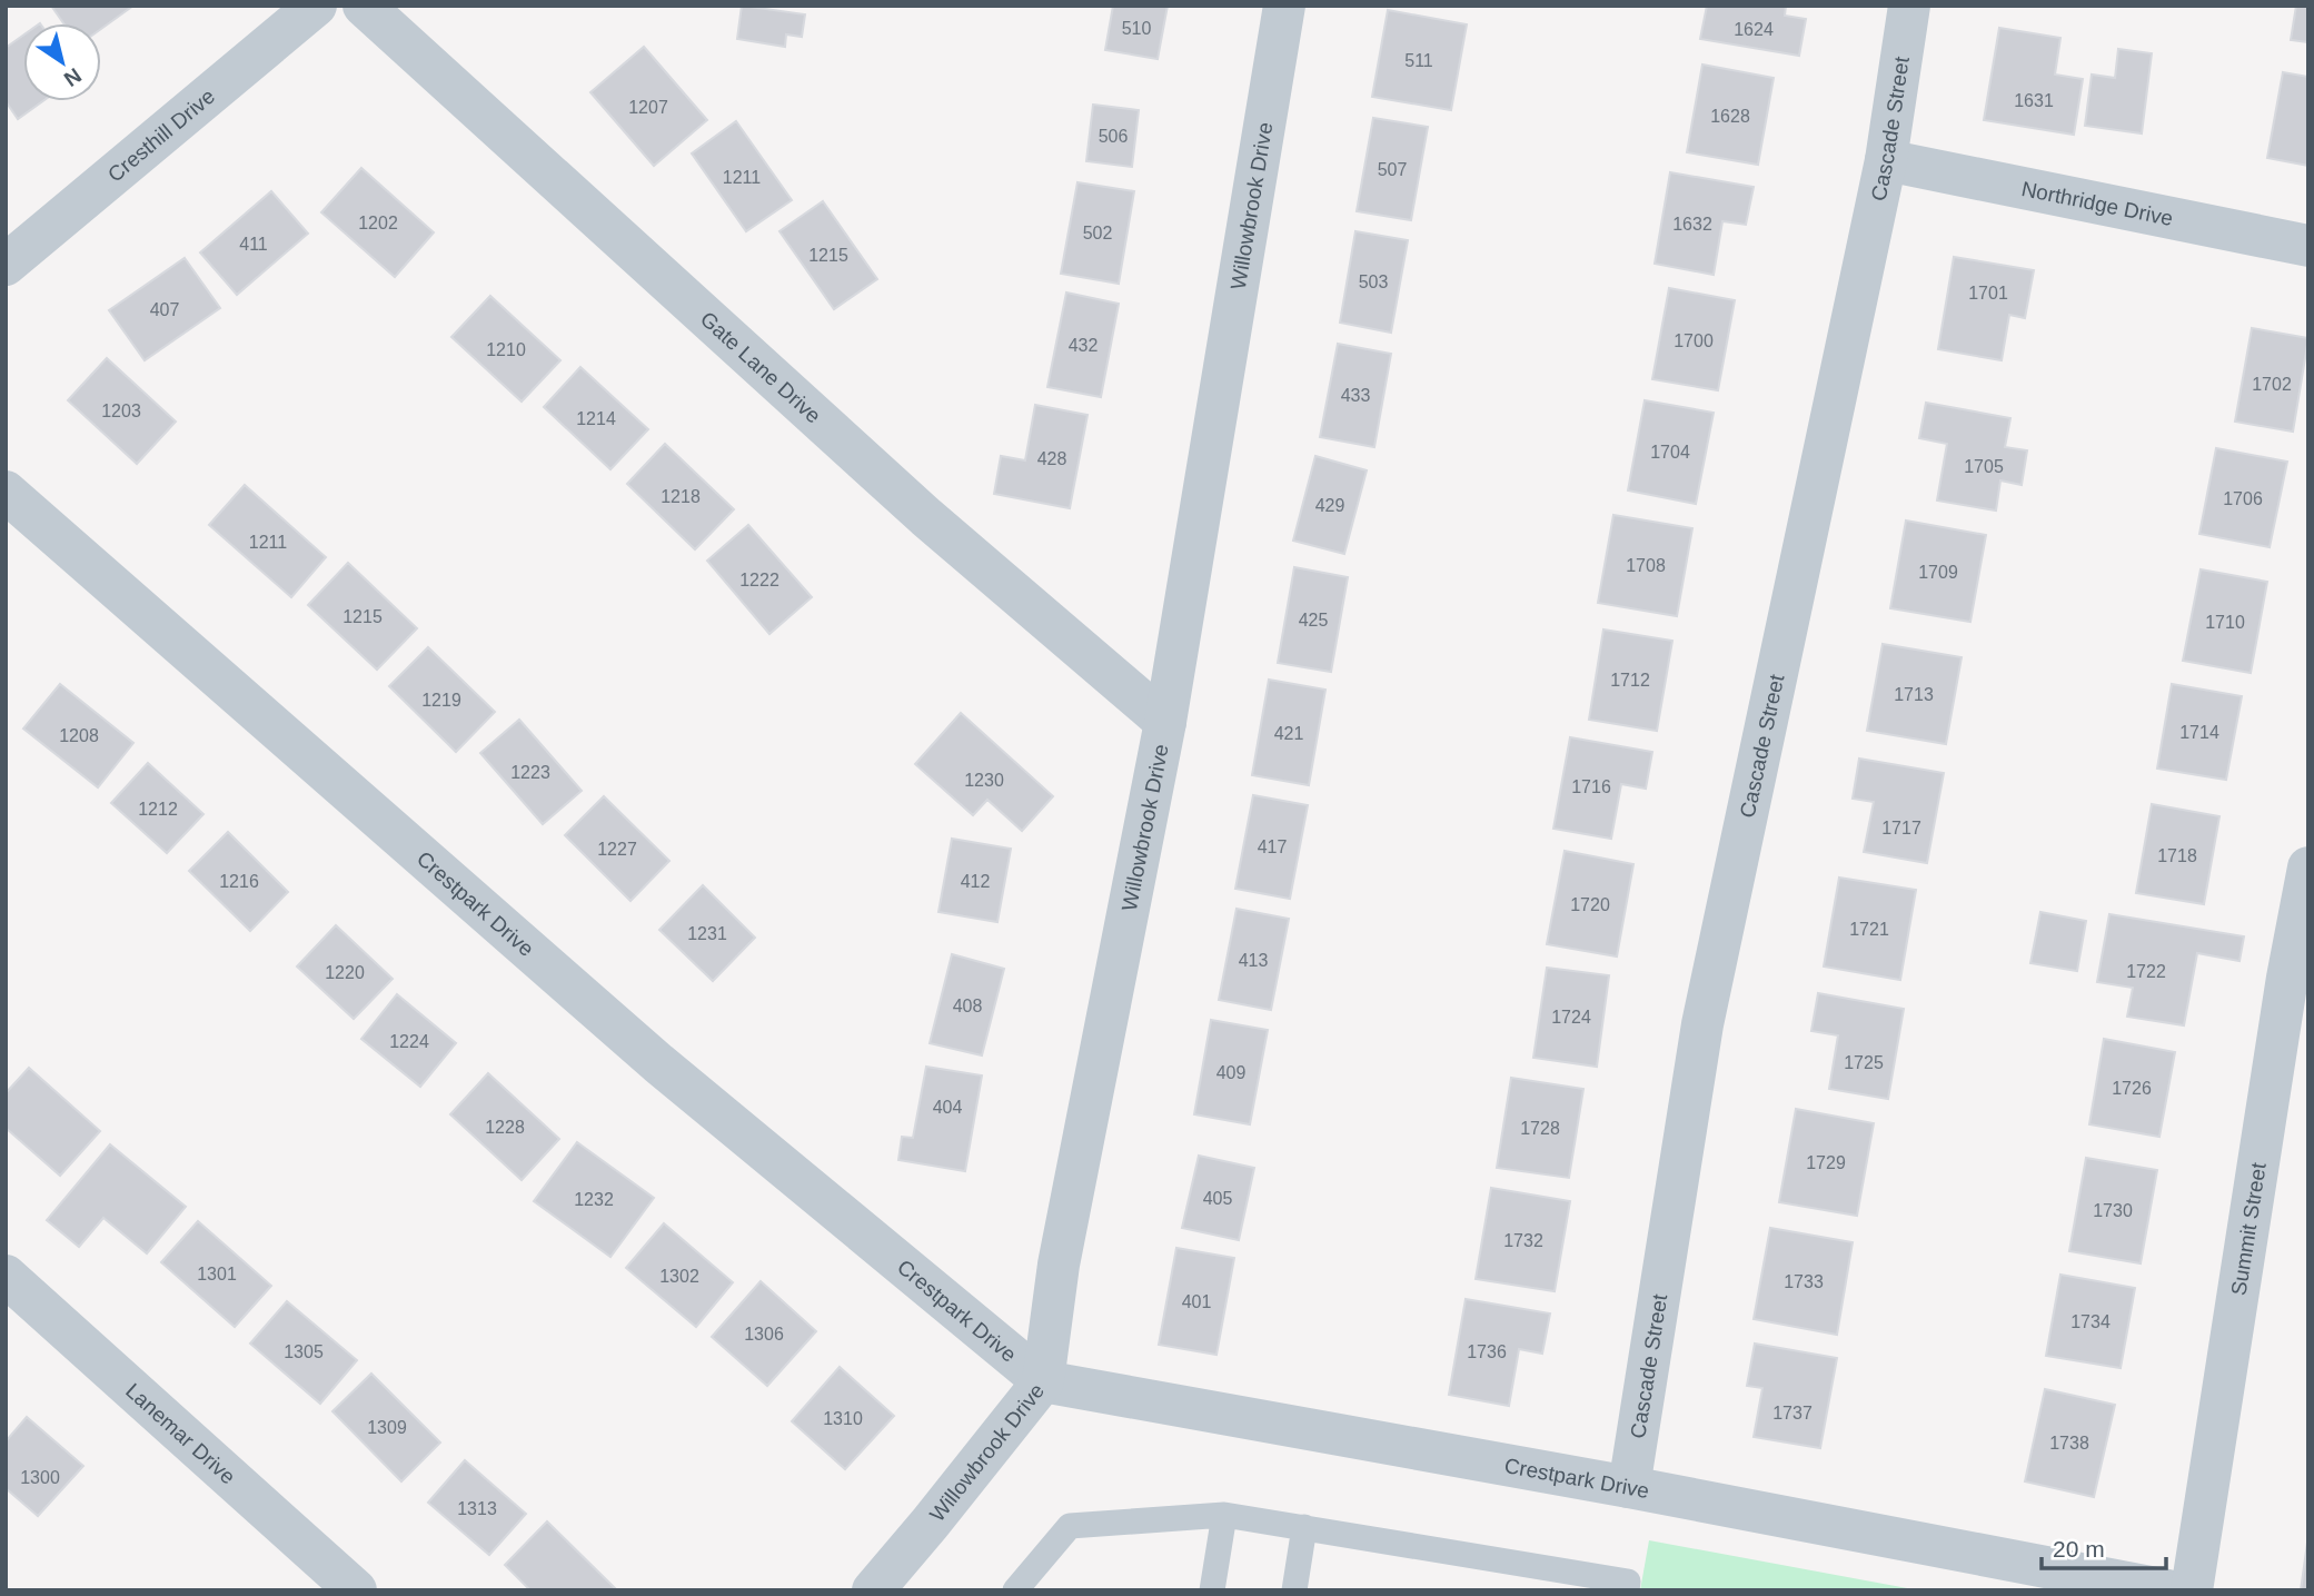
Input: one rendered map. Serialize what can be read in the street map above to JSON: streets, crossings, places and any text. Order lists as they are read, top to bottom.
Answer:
{
  "streets": {
    "street": [
      "Cascade Street",
      "Cresthill Drive",
      "Northridge Drive",
      "Willowbrook Drive",
      "Gate Lane Drive",
      "Crestpark Drive",
      "Summit Street",
      "Lanemar Drive"
    ]
  },
  "crossings": [
    ["Cascade Street", "Northridge Drive"],
    ["Cascade Street", "Crestpark Drive"],
    ["Willowbrook Drive", "Gate Lane Drive"],
    ["Willowbrook Drive", "Crestpark Drive"]
  ],
  "house_numbers": [
    "510",
    "1624",
    "511",
    "1631",
    "1207",
    "1628",
    "506",
    "507",
    "1211",
    "1202",
    "1632",
    "502",
    "411",
    "1215",
    "503",
    "1701",
    "407",
    "1700",
    "432",
    "1210",
    "1702",
    "433",
    "1203",
    "1214",
    "1704",
    "428",
    "1705",
    "1218",
    "1706",
    "429",
    "1211",
    "1708",
    "1709",
    "1222",
    "1215",
    "425",
    "1710",
    "1712",
    "1713",
    "1219",
    "1714",
    "421",
    "1208",
    "1223",
    "1230",
    "1716",
    "1212",
    "1717",
    "417",
    "1227",
    "1718",
    "1216",
    "412",
    "1720",
    "1721",
    "1231",
    "413",
    "1722",
    "1220",
    "408",
    "1724",
    "1224",
    "1725",
    "409",
    "1726",
    "404",
    "1228",
    "1728",
    "1729",
    "405",
    "1232",
    "1730",
    "1732",
    "1301",
    "1302",
    "1733",
    "401",
    "1734",
    "1306",
    "1305",
    "1736",
    "1737",
    "1310",
    "1309",
    "1738",
    "1300",
    "1313"
  ],
  "scale_bar": "20 m",
  "north": "bottom right"
}
